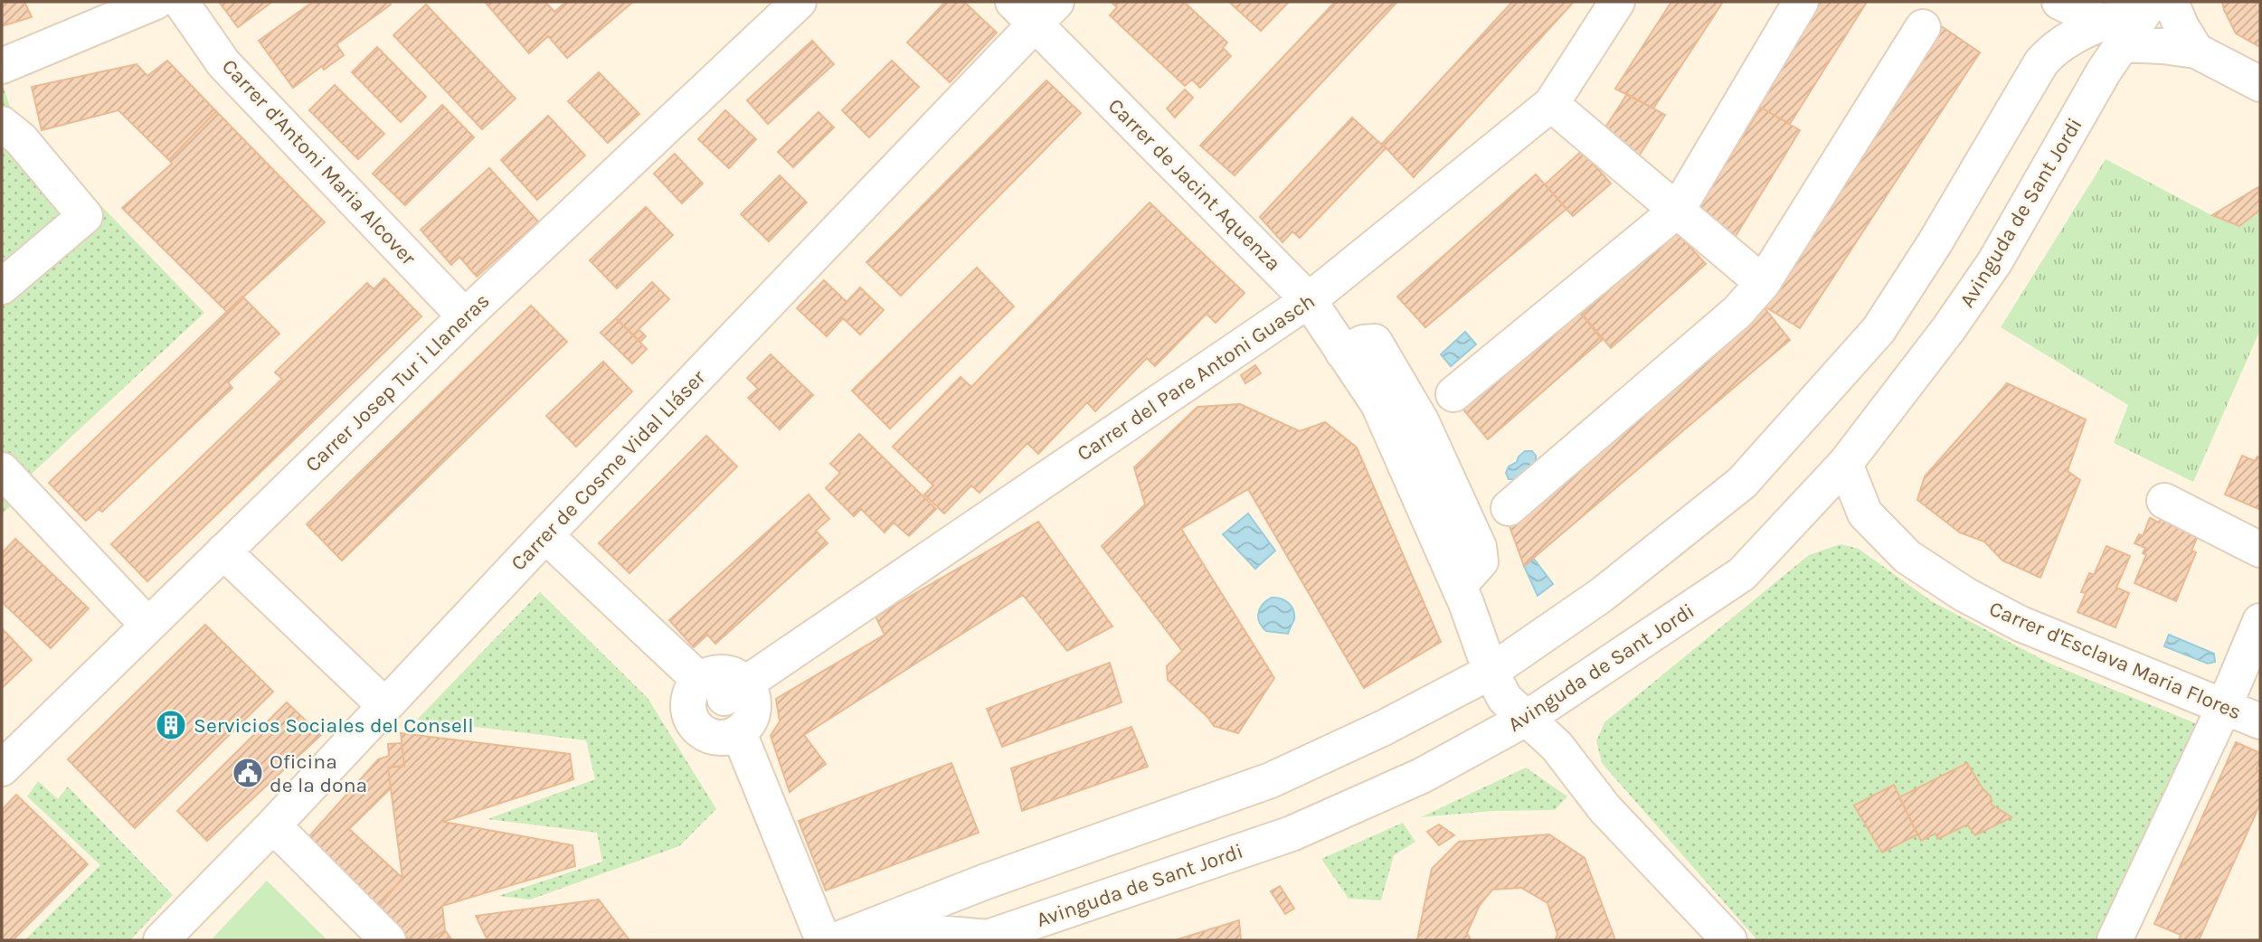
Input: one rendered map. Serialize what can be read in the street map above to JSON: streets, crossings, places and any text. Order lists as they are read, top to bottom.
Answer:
{
  "streets": {
    "street": [
      "Carrer d'Antoni Maria Alcover",
      "Carrer de Jacint Aquenza",
      "Avinguda de Sant Jordi",
      "Carrer del Pare Antoni Guasch",
      "Carrer Josep Tur i Llaneras",
      "Carrer de Cosme Vidal Lláser",
      "Carrer d'Esclava Maria Flores"
    ]
  },
  "crossings": [
    ["Carrer d'Antoni Maria Alcover", "Carrer Josep Tur i Llaneras"],
    ["Carrer de Jacint Aquenza", "Avinguda de Sant Jordi"],
    ["Carrer de Jacint Aquenza", "Carrer del Pare Antoni Guasch"],
    ["Carrer de Jacint Aquenza", "Carrer de Cosme Vidal Lláser"],
    ["Avinguda de Sant Jordi", "Carrer d'Esclava Maria Flores"]
  ],
  "places": {
    "building": ["Servicios Sociales del Consell"],
    "public building": ["Oficina de la dona"]
  }
}
